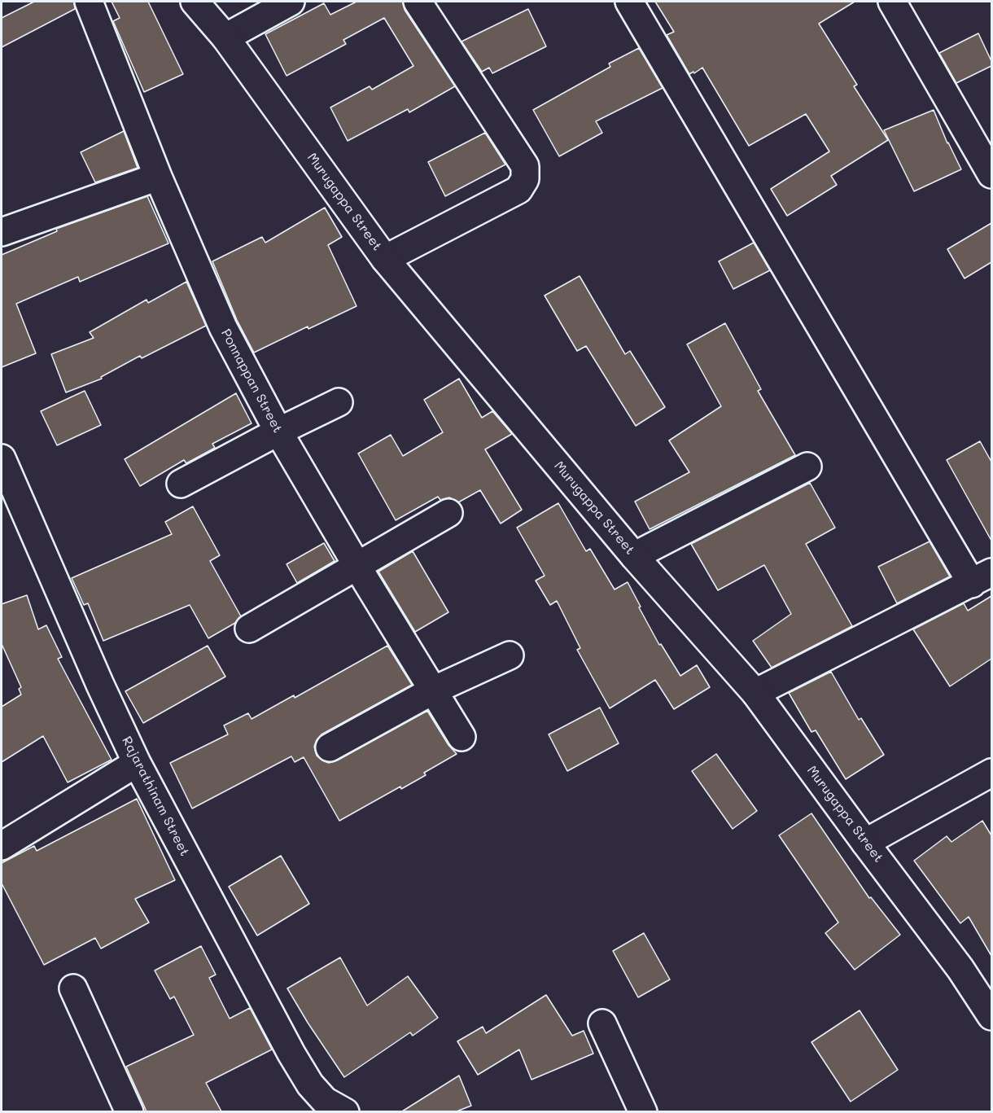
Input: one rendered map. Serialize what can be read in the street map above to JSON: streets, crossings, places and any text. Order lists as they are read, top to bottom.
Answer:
{
  "streets": {
    "street": ["Murugappa Street", "Ponnappan Street", "Rajarathinam Street"]
  }
}
